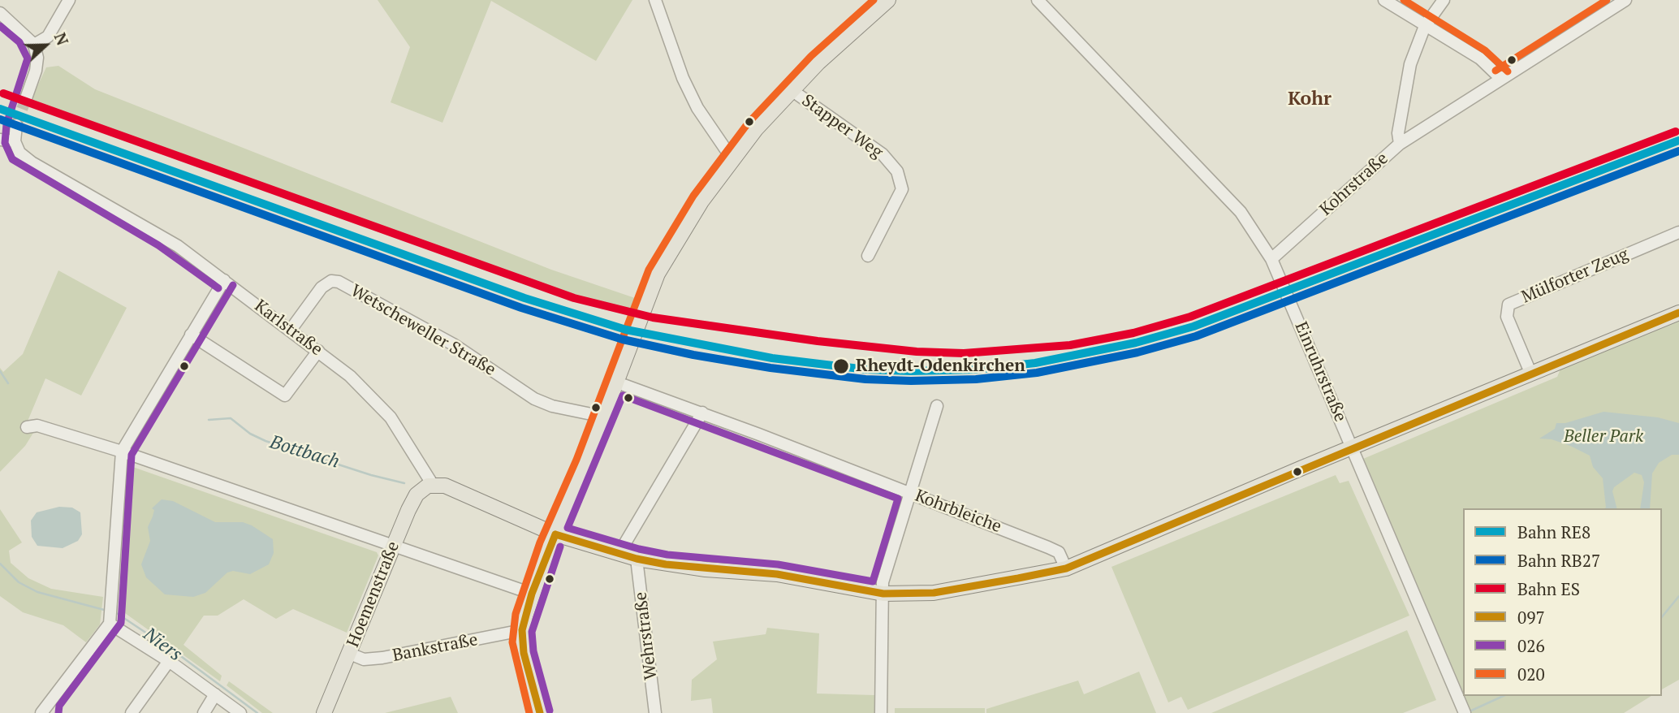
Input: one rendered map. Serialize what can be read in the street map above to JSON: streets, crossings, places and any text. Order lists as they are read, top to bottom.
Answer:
{
  "streets": {
    "main road": ["Stapper Weg", "Hoemenstraße"],
    "street": [
      "Kohrstraße",
      "Mülforter Zeug",
      "Karlstraße",
      "Wetscheweller Straße",
      "Einruhrstraße",
      "Kohrbleiche",
      "Wehrstraße",
      "Bankstraße"
    ]
  },
  "crossings": [
    ["Stapper Weg", "Wetscheweller Straße"],
    ["Stapper Weg", "Kohrbleiche"],
    ["Stapper Weg", "Bankstraße"],
    ["Kohrstraße", "Einruhrstraße"],
    ["Karlstraße", "Wetscheweller Straße"],
    ["Karlstraße", "Hoemenstraße"],
    ["Hoemenstraße", "Bankstraße"]
  ],
  "districts": ["Kohr"],
  "water": ["Bottbach", "Niers"],
  "parks": ["Beller Park"],
  "places": ["Rheydt-Odenkirchen"],
  "lines": [
    "transit line 020",
    "transit line 026",
    "rail line ES",
    "rail line RE8",
    "rail line RB27",
    "transit line 097"
  ],
  "legend": [
    "Bahn RE8",
    "Bahn RB27",
    "Bahn ES",
    "097",
    "026",
    "020"
  ],
  "north": "right"
}
